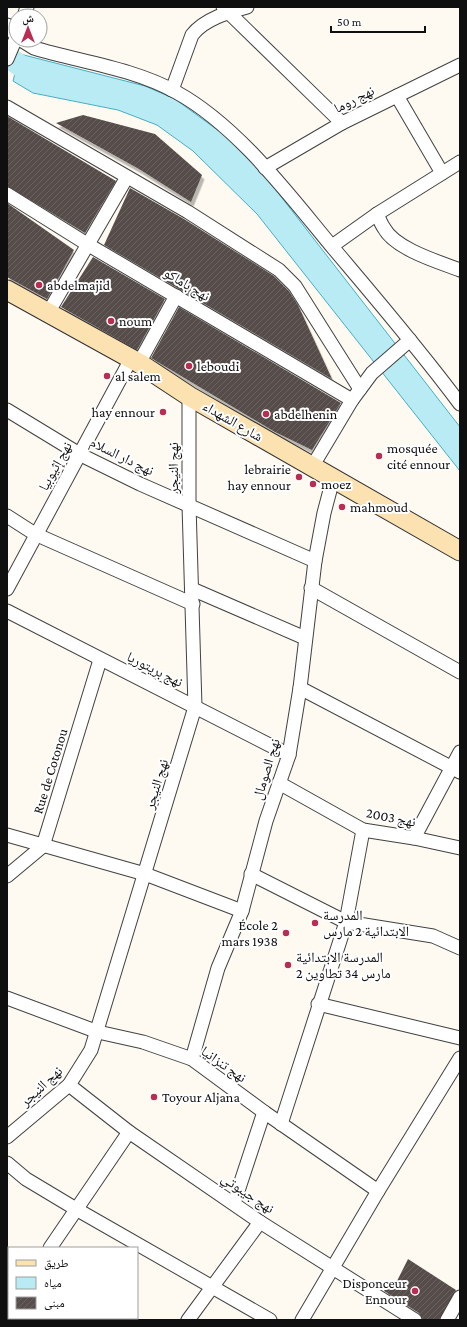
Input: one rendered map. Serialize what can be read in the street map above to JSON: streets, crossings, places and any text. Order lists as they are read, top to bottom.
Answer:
{
  "streets": {
    "main road": ["شارع الشهداء"],
    "street": [
      "نهج روما",
      "نهج باماكو",
      "نهج دار السلام",
      "نهج إثيوبيا",
      "نهج النيجر",
      "نهج بريتوريا",
      "نهج الصومال",
      "Rue de Cotonou",
      "نهج 2003",
      "نهج تنزانيا",
      "نهج جيبوتي"
    ]
  },
  "crossings": [
    ["نهج باماكو", "نهج إثيوبيا"],
    ["شارع الشهداء", "نهج إثيوبيا"],
    ["شارع الشهداء", "نهج النيجر"],
    ["شارع الشهداء", "نهج الصومال"],
    ["نهج دار السلام", "نهج إثيوبيا"],
    ["نهج دار السلام", "نهج النيجر"],
    ["نهج دار السلام", "نهج الصومال"],
    ["نهج النيجر", "نهج بريتوريا"],
    ["نهج النيجر", "نهج تنزانيا"],
    ["نهج النيجر", "نهج جيبوتي"],
    ["نهج بريتوريا", "نهج الصومال"],
    ["نهج بريتوريا", "Rue de Cotonou"],
    ["نهج الصومال", "نهج 2003"],
    ["نهج الصومال", "نهج تنزانيا"]
  ],
  "places": [
    "abdelmajid",
    "noum",
    "leboudi",
    "al salem",
    "hay ennour",
    "abdelhenin",
    "mosquée cité ennour",
    "lebrairie hay ennour",
    "moez",
    "mahmoud",
    "المدرسة الابتدائية 2 مارس",
    "École 2 mars 1938",
    "المدرسة الابتدائية 2 مارس 34 تطاوين",
    "Toyour Aljana",
    "Disponceur Ennour"
  ],
  "legend": ["طريق", "مياه", "مبنى"],
  "scale_bar": "50 m",
  "north": "top"
}
